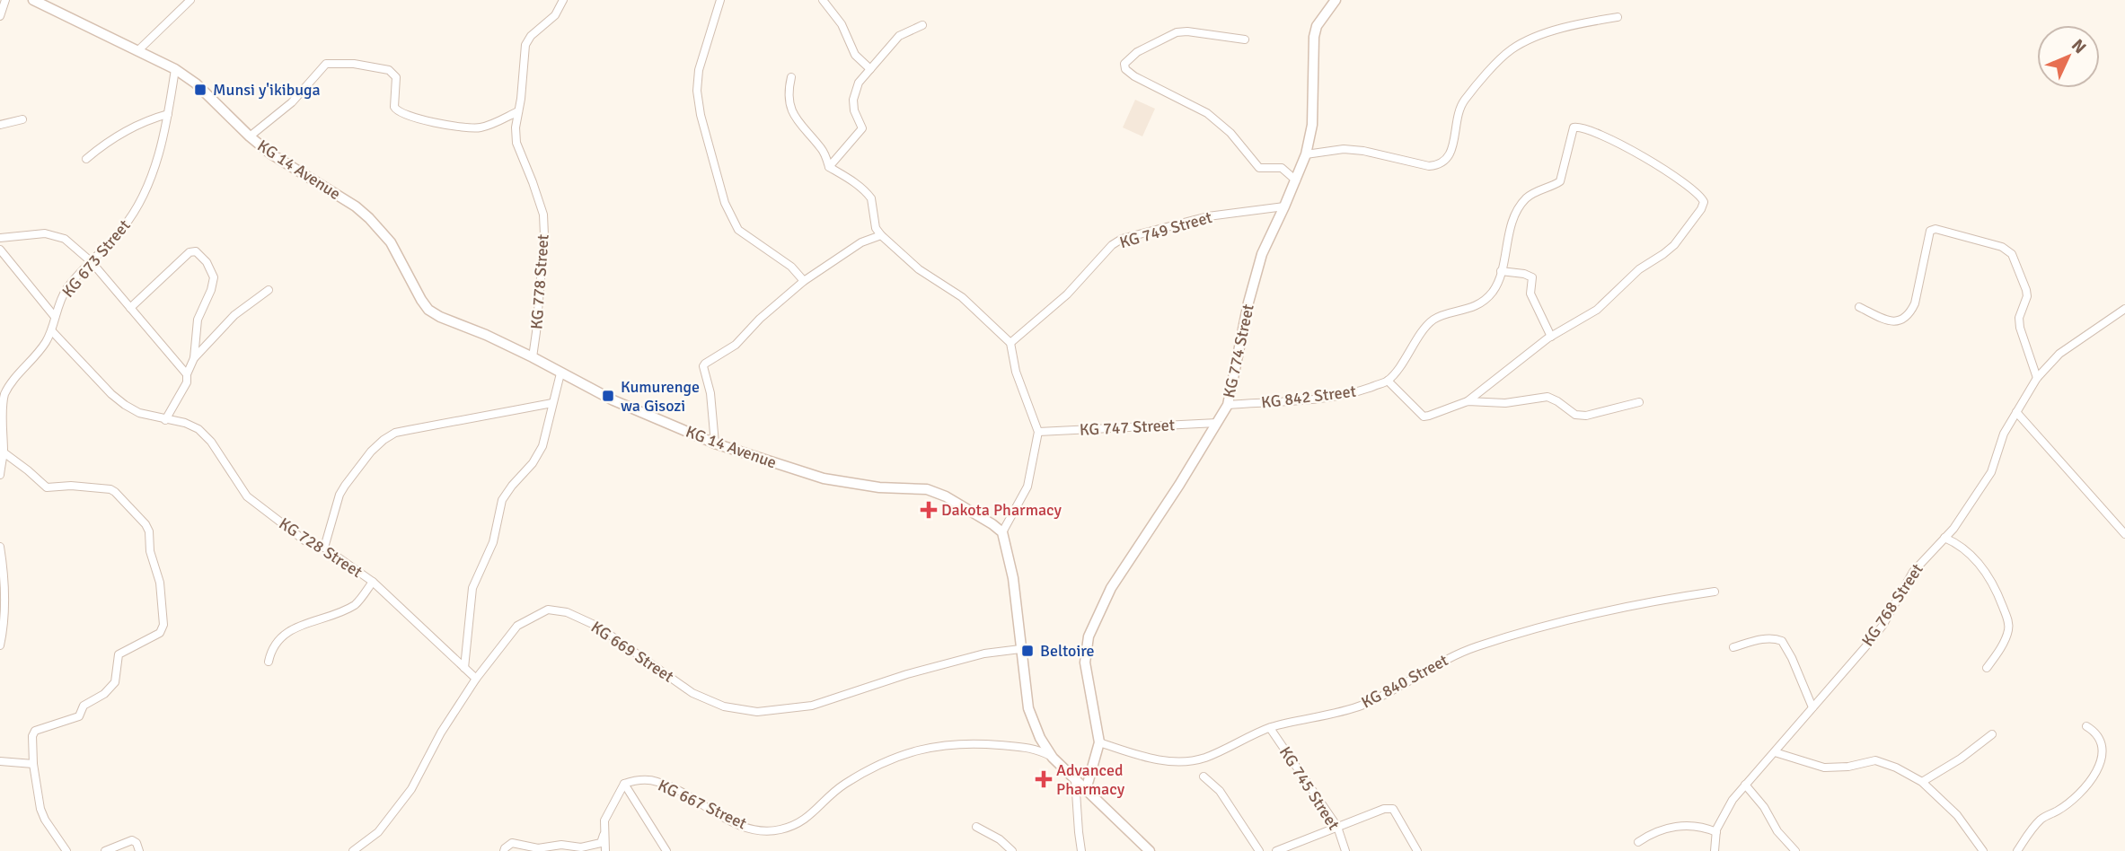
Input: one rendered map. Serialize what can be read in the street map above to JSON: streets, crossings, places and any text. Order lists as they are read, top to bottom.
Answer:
{
  "streets": {
    "main road": ["KG 14 Avenue", "KG 774 Street"],
    "street": [
      "KG 749 Street",
      "KG 673 Street",
      "KG 778 Street",
      "KG 842 Street",
      "KG 747 Street",
      "KG 728 Street",
      "KG 768 Street",
      "KG 669 Street",
      "KG 840 Street",
      "KG 745 Street",
      "KG 667 Street"
    ]
  },
  "crossings": [
    ["KG 14 Avenue", "KG 673 Street"],
    ["KG 14 Avenue", "KG 778 Street"],
    ["KG 749 Street", "KG 774 Street"],
    ["KG 673 Street", "KG 728 Street"],
    ["KG 774 Street", "KG 842 Street"],
    ["KG 774 Street", "KG 747 Street"],
    ["KG 774 Street", "KG 840 Street"],
    ["KG 728 Street", "KG 669 Street"],
    ["KG 840 Street", "KG 745 Street"]
  ],
  "places": {
    "transit": ["Munsi y'ikibuga", "Kumurenge wa Gisozi", "Beltoire"],
    "health": ["Dakota Pharmacy", "Advanced Pharmacy"]
  },
  "north": "top right"
}
